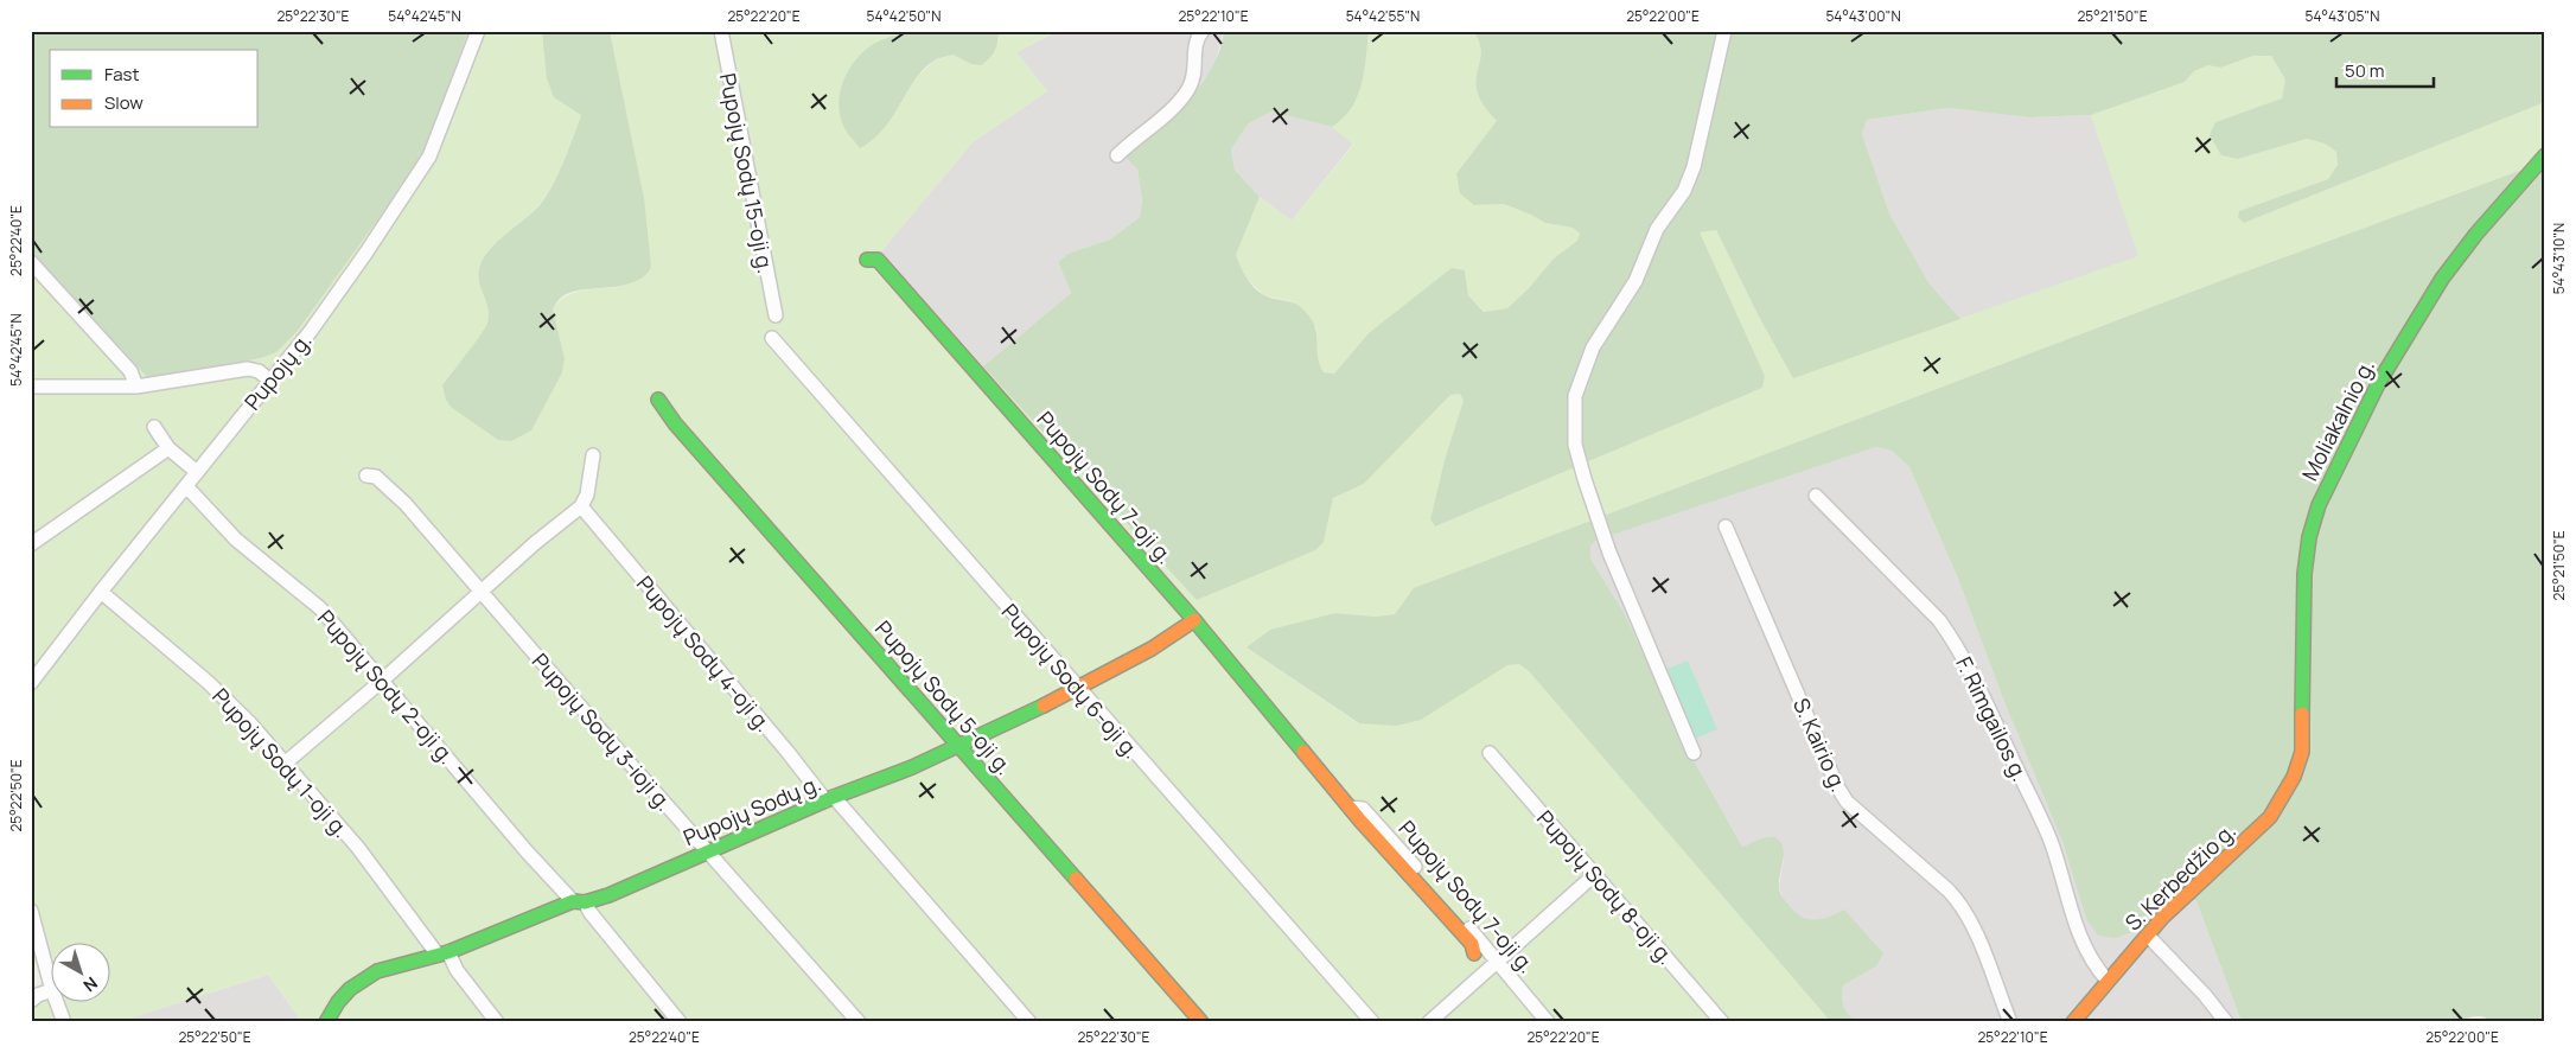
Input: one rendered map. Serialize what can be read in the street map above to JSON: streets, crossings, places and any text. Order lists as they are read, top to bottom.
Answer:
{
  "streets": {
    "street": [
      "Pupojų Sodų 15-oji g.",
      "Pupojų g.",
      "Moliakalnio g.",
      "Pupojų Sodų 7-oji g.",
      "Pupojų Sodų 4-oji g.",
      "Pupojų Sodų 6-oji g.",
      "Pupojų Sodų 2-oji g.",
      "Pupojų Sodų 5-oji g.",
      "F. Rimgailos g.",
      "Pupojų Sodų 3-ioji g.",
      "S. Kairio g.",
      "Pupojų Sodų 1-oji g.",
      "Pupojų Sodų g.",
      "S. Kerbedžio g.",
      "Pupojų Sodų 8-oji g."
    ]
  },
  "crossings": [
    ["Pupojų g.", "Pupojų Sodų 2-oji g."],
    ["Pupojų g.", "Pupojų Sodų 1-oji g."],
    ["Moliakalnio g.", "S. Kerbedžio g."],
    ["Pupojų Sodų 7-oji g.", "Pupojų Sodų g."],
    ["Pupojų Sodų 4-oji g.", "Pupojų Sodų g."],
    ["Pupojų Sodų 6-oji g.", "Pupojų Sodų g."],
    ["Pupojų Sodų 2-oji g.", "Pupojų Sodų g."],
    ["Pupojų Sodų 5-oji g.", "Pupojų Sodų g."],
    ["F. Rimgailos g.", "S. Kerbedžio g."],
    ["Pupojų Sodų 3-ioji g.", "Pupojų Sodų g."],
    ["Pupojų Sodų 1-oji g.", "Pupojų Sodų g."]
  ],
  "legend": ["Fast", "Slow"],
  "scale_bar": "50 m",
  "north": "bottom right",
  "coordinates": [
    "25°22'30\"E",
    "54°42'45\"N",
    "25°22'20\"E",
    "54°42'50\"N",
    "25°22'10\"E",
    "54°42'55\"N",
    "25°22'00\"E",
    "54°43'00\"N",
    "25°21'50\"E",
    "54°43'05\"N",
    "25°22'40\"E",
    "54°43'10\"N",
    "25°22'50\"E"
  ]
}
